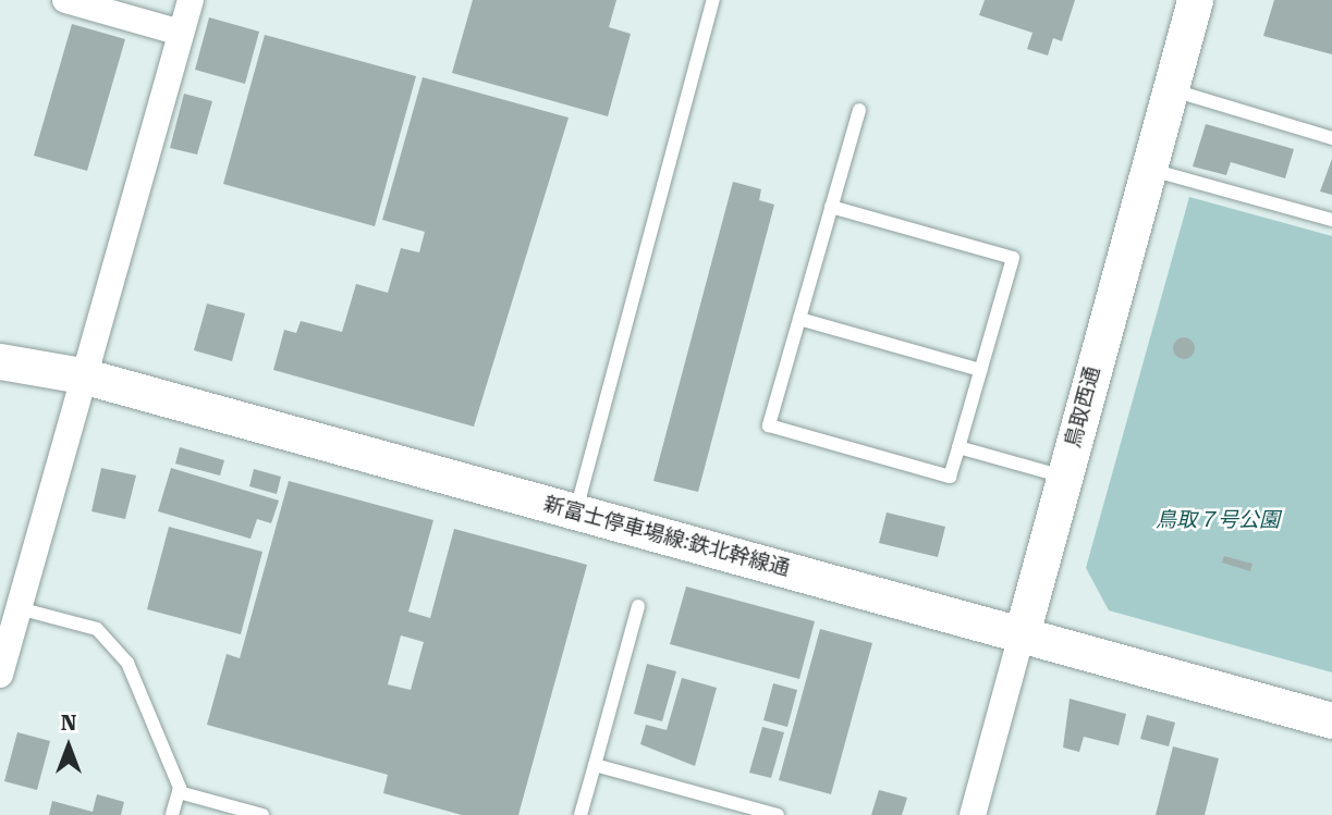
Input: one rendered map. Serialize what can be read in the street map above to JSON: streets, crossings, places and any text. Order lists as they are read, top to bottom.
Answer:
{
  "streets": {
    "main road": ["鳥取西通", "新富士停車場線:鉄北幹線通"]
  },
  "crossings": [
    ["鳥取西通", "新富士停車場線:鉄北幹線通"]
  ],
  "parks": ["鳥取７号公園"],
  "north": "top"
}
